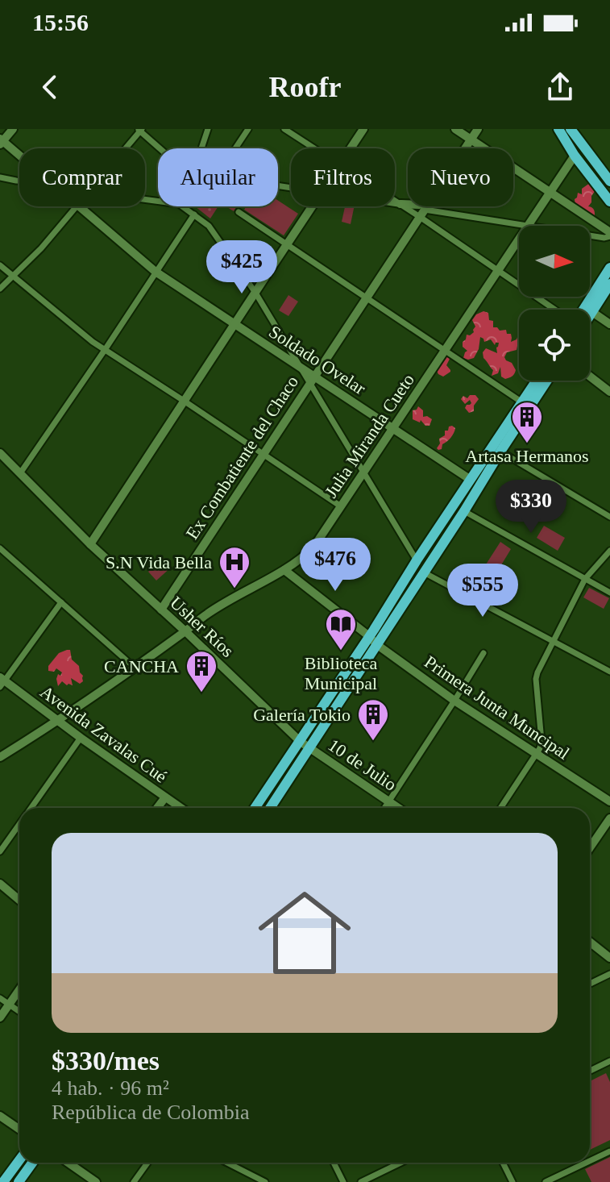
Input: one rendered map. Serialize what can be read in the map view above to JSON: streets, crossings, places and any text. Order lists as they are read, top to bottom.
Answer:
{
  "streets": {
    "street": [
      "Soldado Ovelar",
      "Julia Miranda Cueto",
      "Ex Combatiente del Chaco",
      "Usher Ríos",
      "Primera Junta Muncipal",
      "Avenida Zavalas Cué",
      "10 de Julio"
    ]
  },
  "crossings": [
    ["Soldado Ovelar", "Julia Miranda Cueto"],
    ["Soldado Ovelar", "Ex Combatiente del Chaco"],
    ["Julia Miranda Cueto", "Usher Ríos"],
    ["Julia Miranda Cueto", "Primera Junta Muncipal"],
    ["Julia Miranda Cueto", "Avenida Zavalas Cué"],
    ["Ex Combatiente del Chaco", "Usher Ríos"],
    ["Usher Ríos", "10 de Julio"]
  ],
  "places": {
    "building": ["Artasa Hermanos", "CANCHA", "Galería Tokio"],
    "hospital": ["S.N Vida Bella"],
    "library": ["Biblioteca Municipal"]
  },
  "north": "right",
  "page": {
    "status": "15:56",
    "header": "Roofr",
    "chip": [
      "Comprar",
      "Alquilar",
      "Filtros",
      "Nuevo"
    ],
    "price": [
      "$425",
      "$330",
      "$476",
      "$555"
    ],
    "list": [
      {
        "name": "$330/mes",
        "note": "4 hab. · 96 m² · República de Colombia"
      }
    ]
  }
}
